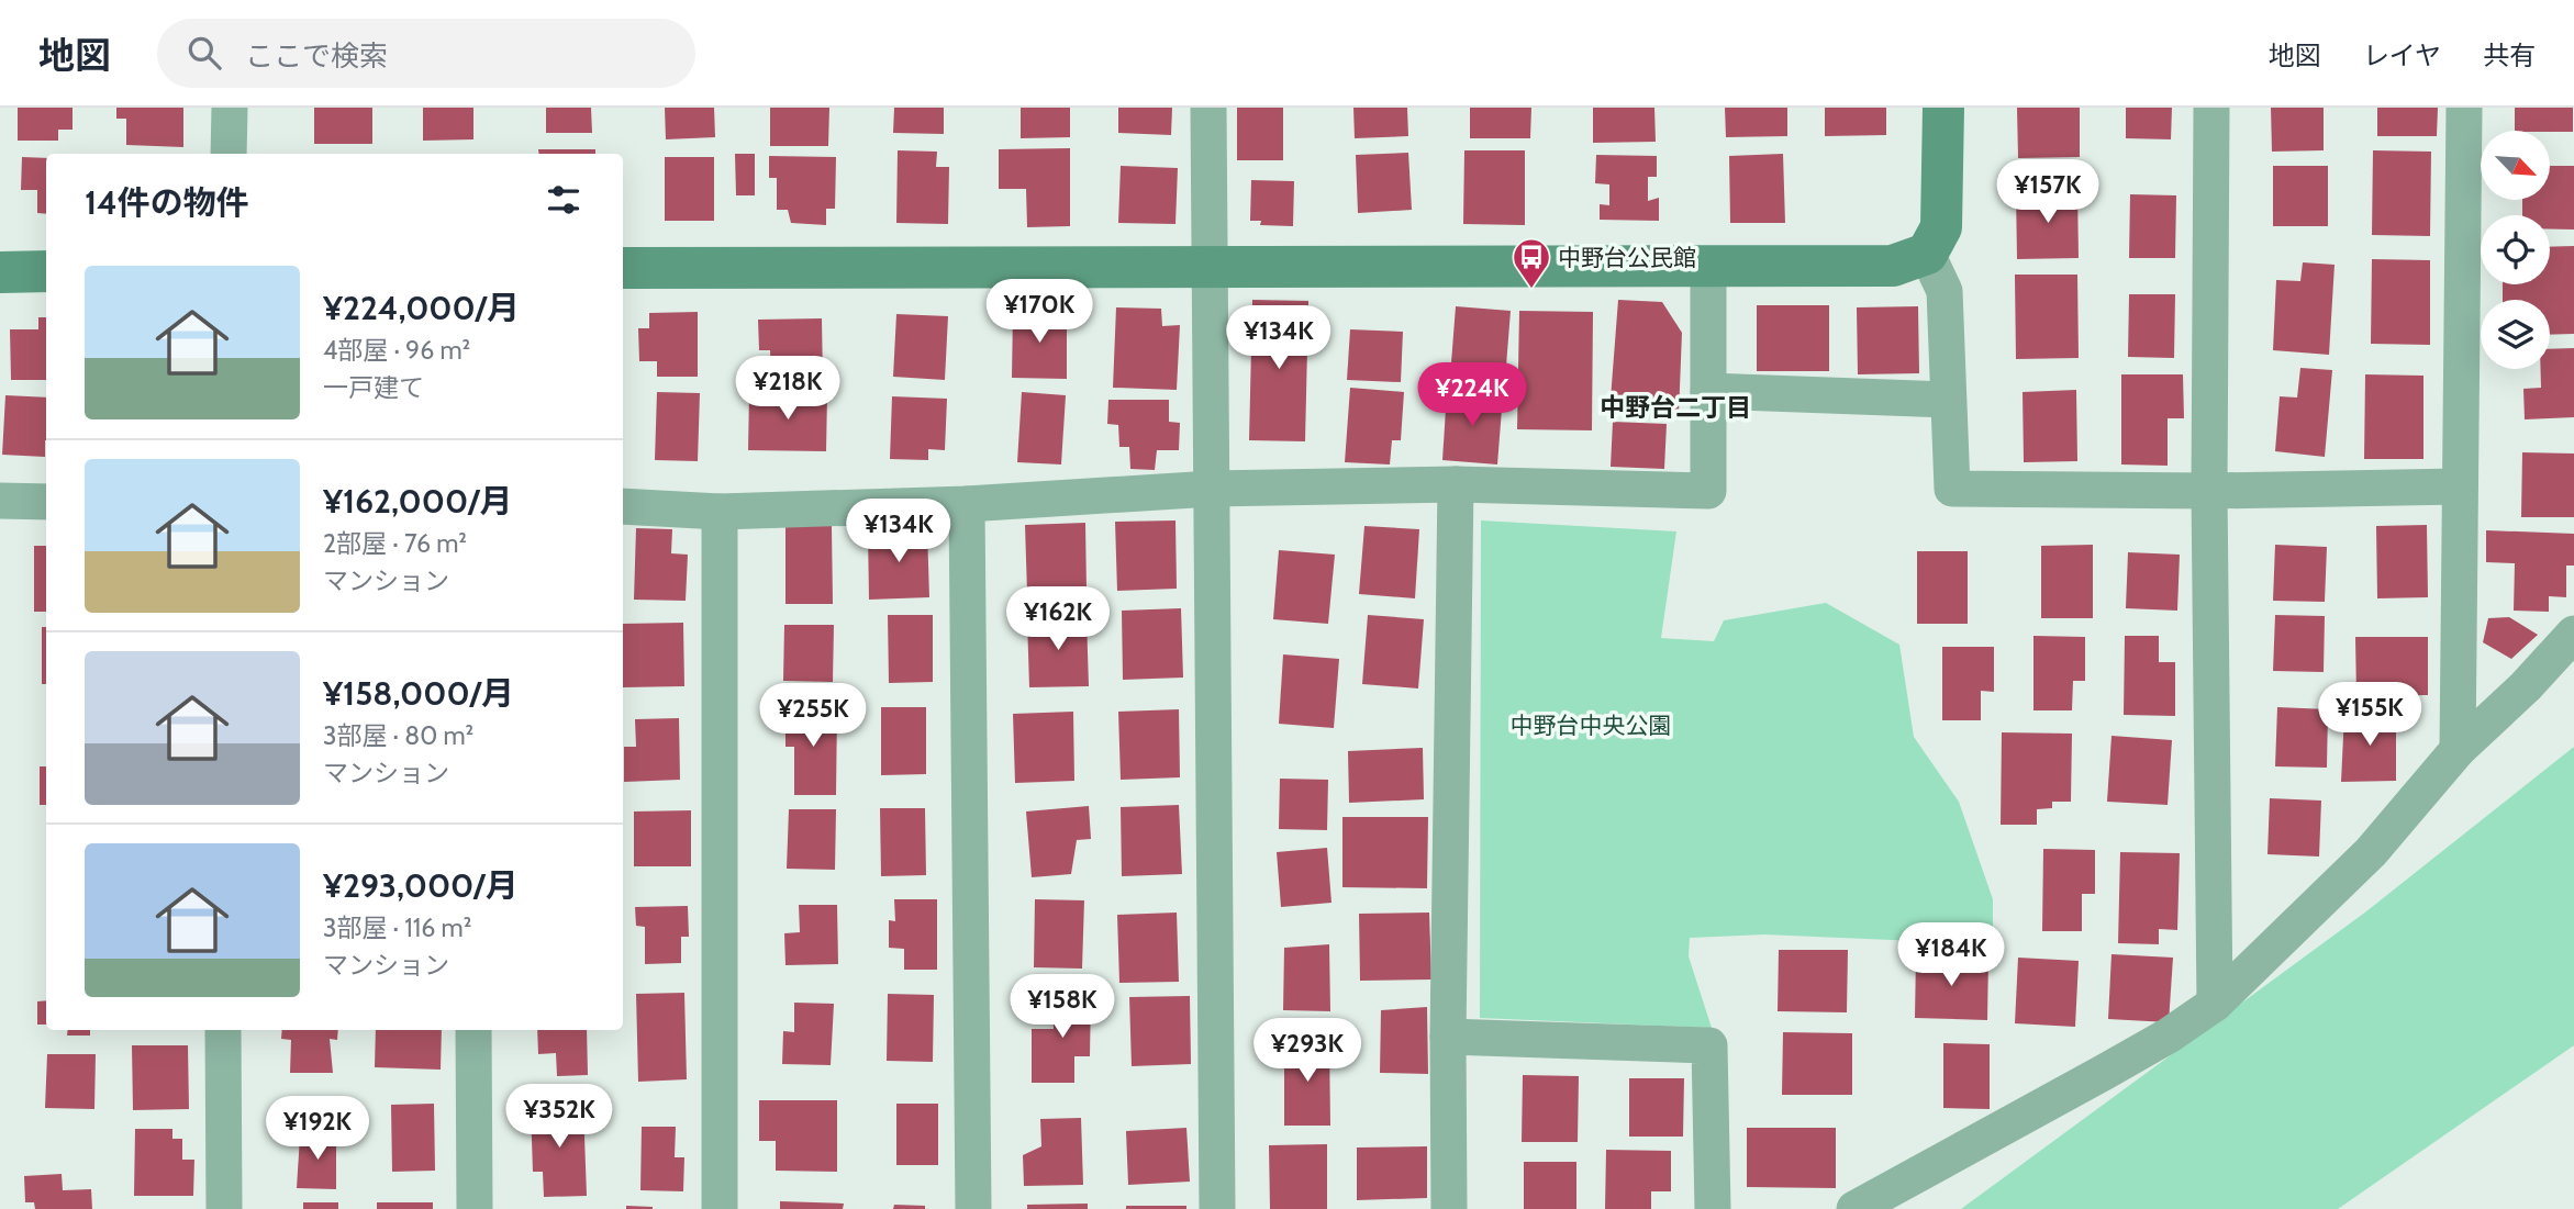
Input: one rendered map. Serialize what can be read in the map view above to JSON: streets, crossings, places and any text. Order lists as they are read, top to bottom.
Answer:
{
  "districts": ["中野台二丁目"],
  "parks": ["中野台中央公園"],
  "places": {
    "bus stop": ["中野台公民館"]
  },
  "north": "bottom right",
  "page": {
    "header": "地図",
    "search": "ここで検索",
    "nav": ["地図", "レイヤ", "共有"],
    "heading": "14件の物件",
    "price": [
      "¥157K",
      "¥170K",
      "¥134K",
      "¥218K",
      "¥224K",
      "¥134K",
      "¥162K",
      "¥155K",
      "¥255K",
      "¥184K",
      "¥158K",
      "¥293K",
      "¥352K",
      "¥192K"
    ],
    "list": [
      {
        "name": "¥224,000/月",
        "note": "4部屋 · 96 m² · 一戸建て"
      },
      {
        "name": "¥162,000/月",
        "note": "2部屋 · 76 m² · マンション"
      },
      {
        "name": "¥158,000/月",
        "note": "3部屋 · 80 m² · マンション"
      },
      {
        "name": "¥293,000/月",
        "note": "3部屋 · 116 m² · マンション"
      }
    ]
  }
}
